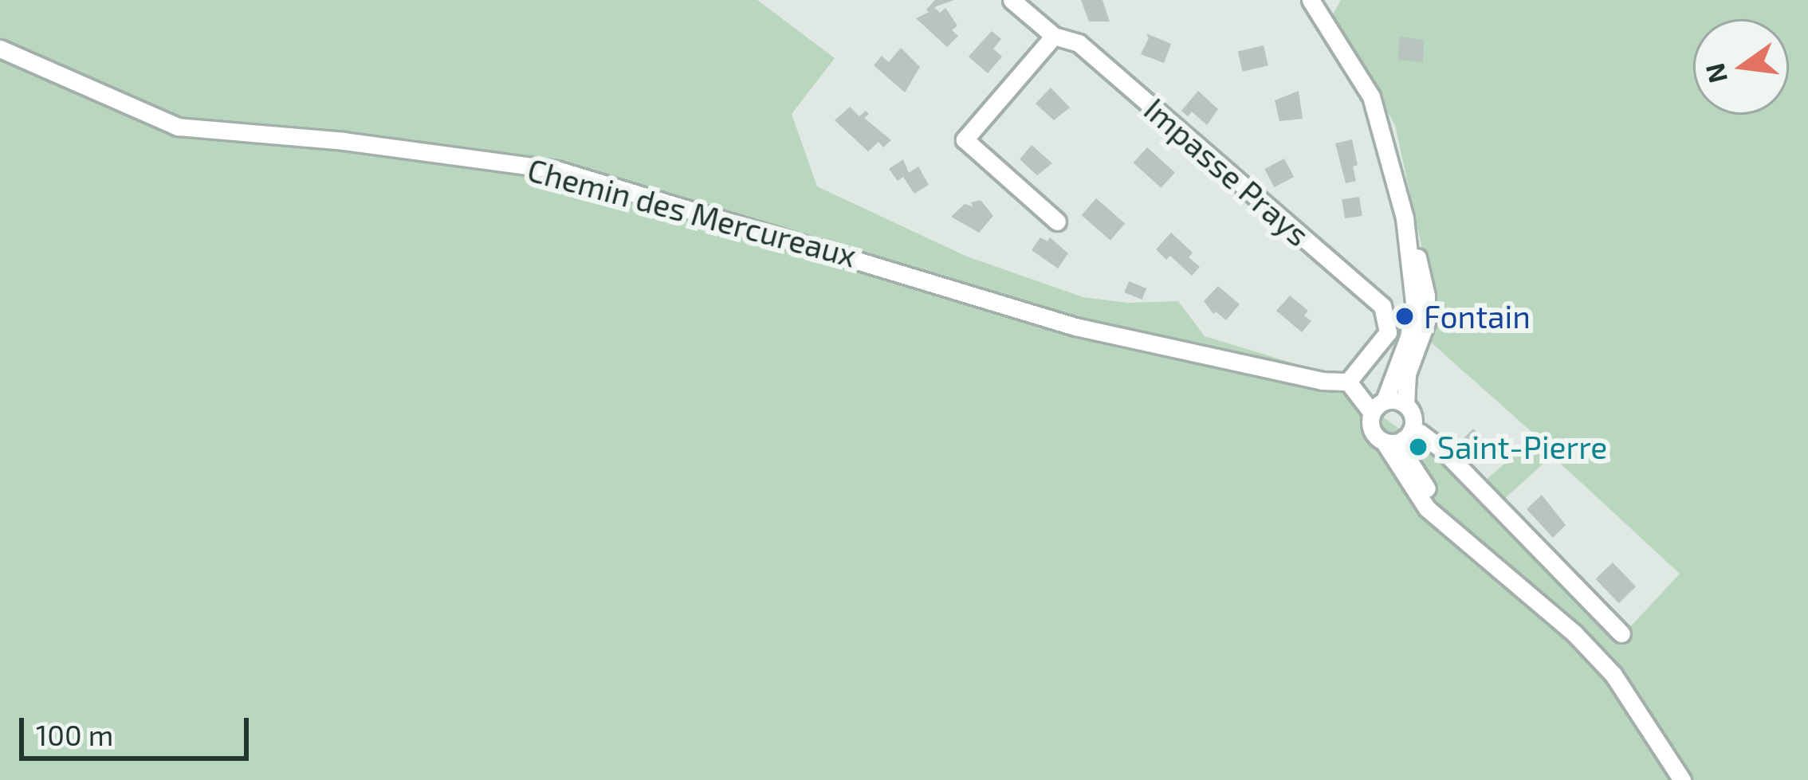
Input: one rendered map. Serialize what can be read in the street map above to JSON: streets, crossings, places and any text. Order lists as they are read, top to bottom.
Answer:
{
  "streets": {
    "street": ["Impasse Prays", "Chemin des Mercureaux"]
  },
  "crossings": [
    ["Impasse Prays", "Chemin des Mercureaux"]
  ],
  "places": ["Fontain", "Saint-Pierre"],
  "scale_bar": "100 m",
  "north": "left"
}
